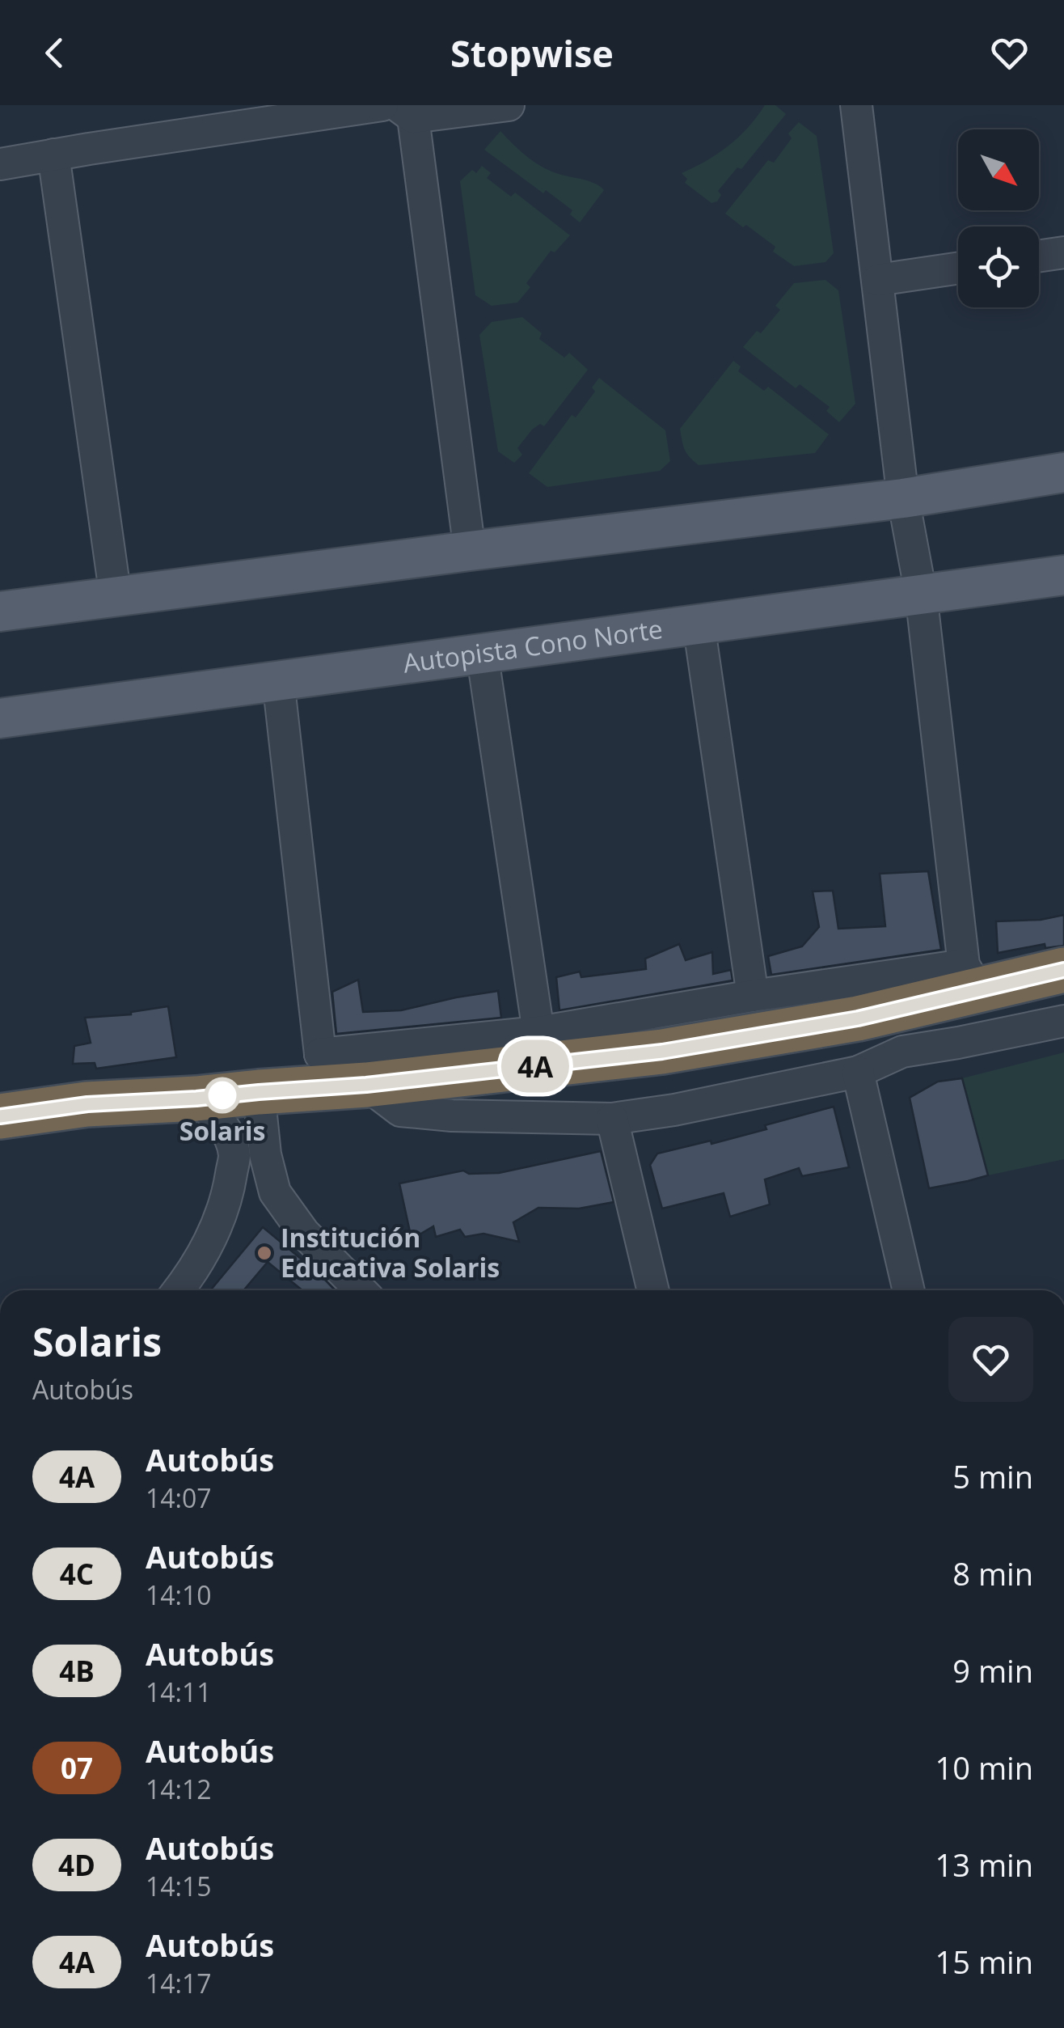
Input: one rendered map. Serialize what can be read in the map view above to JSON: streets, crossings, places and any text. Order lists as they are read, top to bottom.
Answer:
{
  "streets": {
    "main road": ["Autopista Cono Norte"]
  },
  "places": ["Solaris", "Institución Educativa Solaris"],
  "lines": ["bus line 4A"],
  "north": "bottom right",
  "page": {
    "header": "Stopwise",
    "on_map": "4A",
    "heading": ["Solaris", "Autobús"],
    "list": [
      {
        "mark": "4A",
        "name": "Autobús",
        "note": "14:07",
        "value": "5 min"
      },
      {
        "mark": "4C",
        "name": "Autobús",
        "note": "14:10",
        "value": "8 min"
      },
      {
        "mark": "4B",
        "name": "Autobús",
        "note": "14:11",
        "value": "9 min"
      },
      {
        "mark": "07",
        "name": "Autobús",
        "note": "14:12",
        "value": "10 min"
      },
      {
        "mark": "4D",
        "name": "Autobús",
        "note": "14:15",
        "value": "13 min"
      },
      {
        "mark": "4A",
        "name": "Autobús",
        "note": "14:17",
        "value": "15 min"
      }
    ]
  }
}
